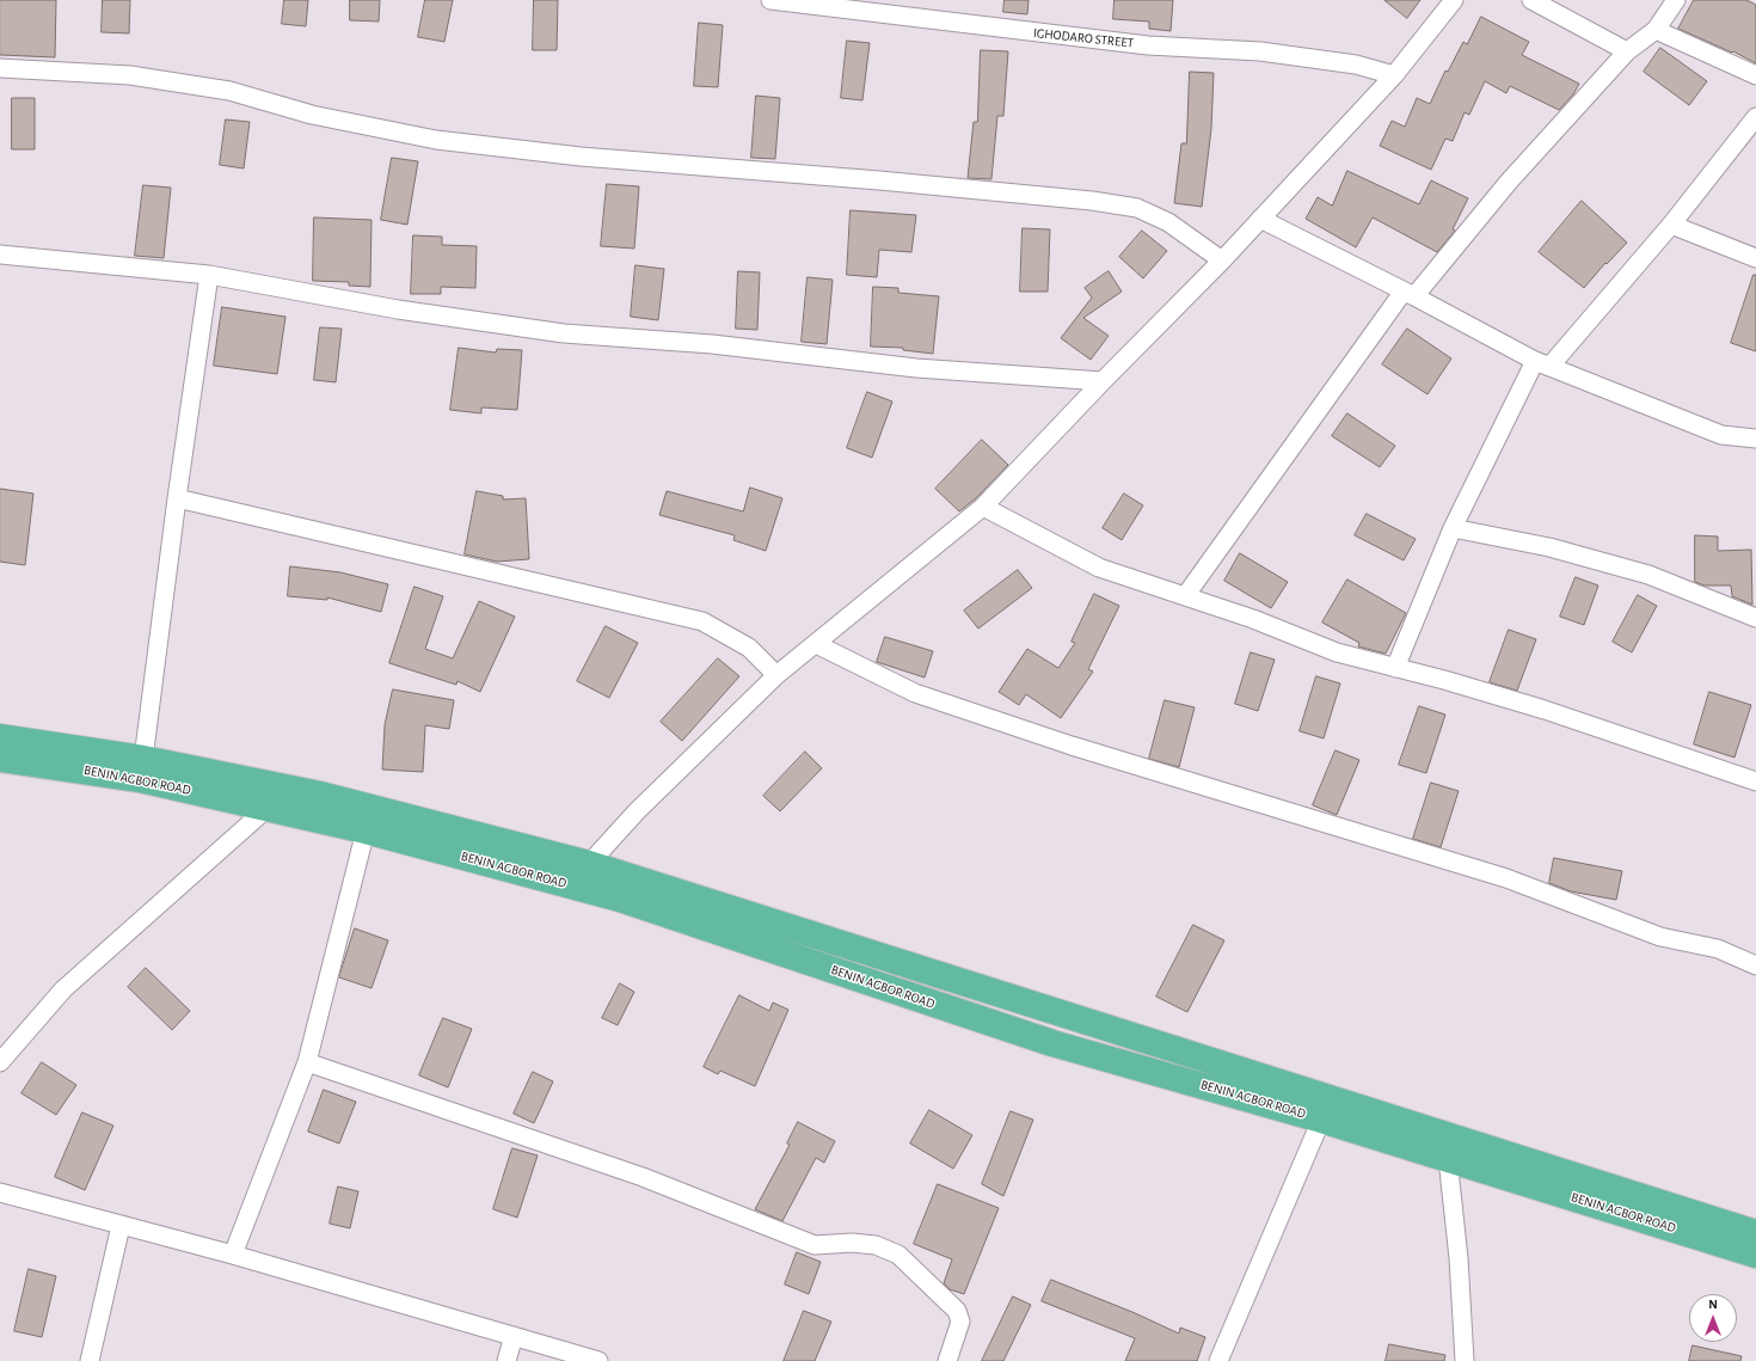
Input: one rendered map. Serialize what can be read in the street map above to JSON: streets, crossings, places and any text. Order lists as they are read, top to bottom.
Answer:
{
  "streets": {
    "highway": ["BENIN AGBOR ROAD"],
    "street": ["IGHODARO STREET"]
  },
  "north": "top"
}
